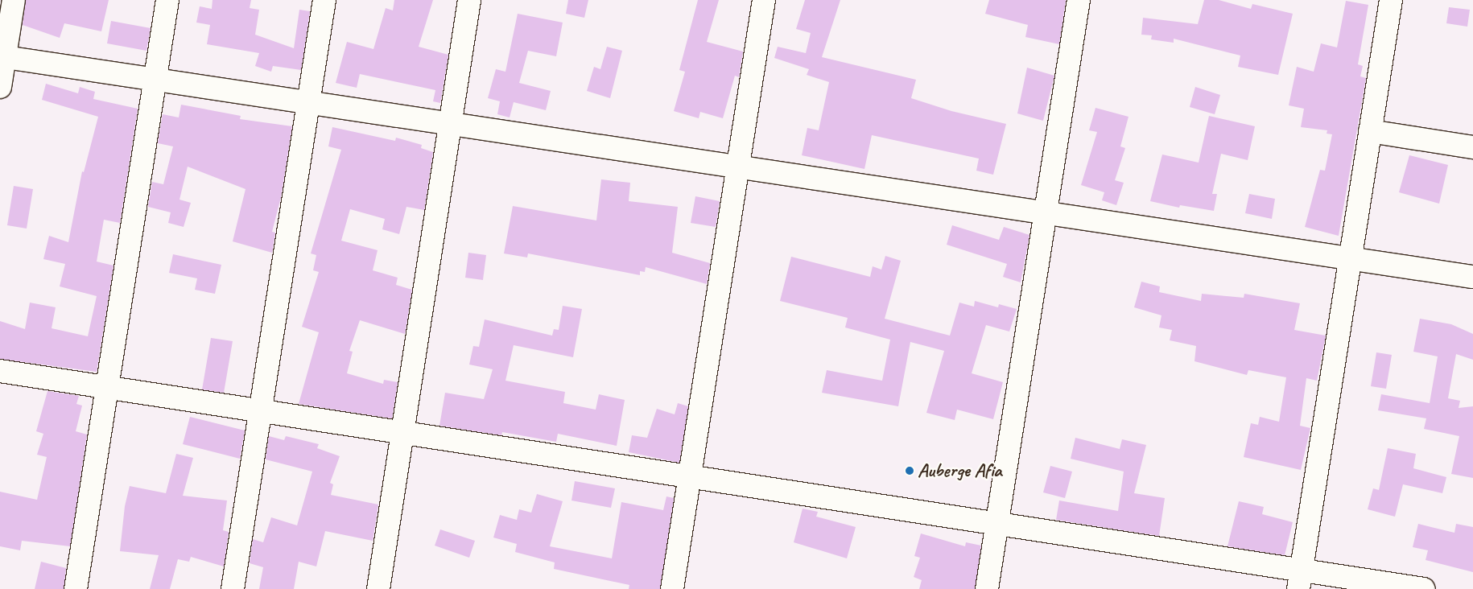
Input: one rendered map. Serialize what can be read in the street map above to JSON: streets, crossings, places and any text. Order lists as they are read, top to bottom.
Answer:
{
  "places": ["Auberge Afia"]
}
